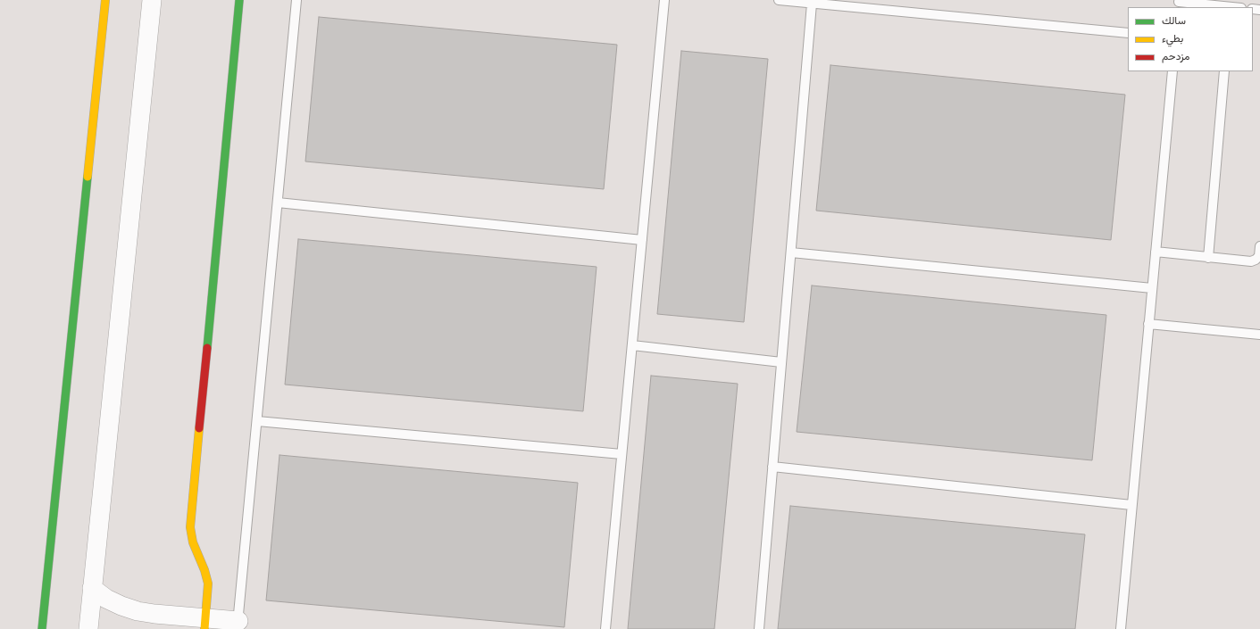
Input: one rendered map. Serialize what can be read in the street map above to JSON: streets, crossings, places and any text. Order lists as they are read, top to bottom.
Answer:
{
  "legend": ["سالك", "بطيء", "مزدحم"]
}
